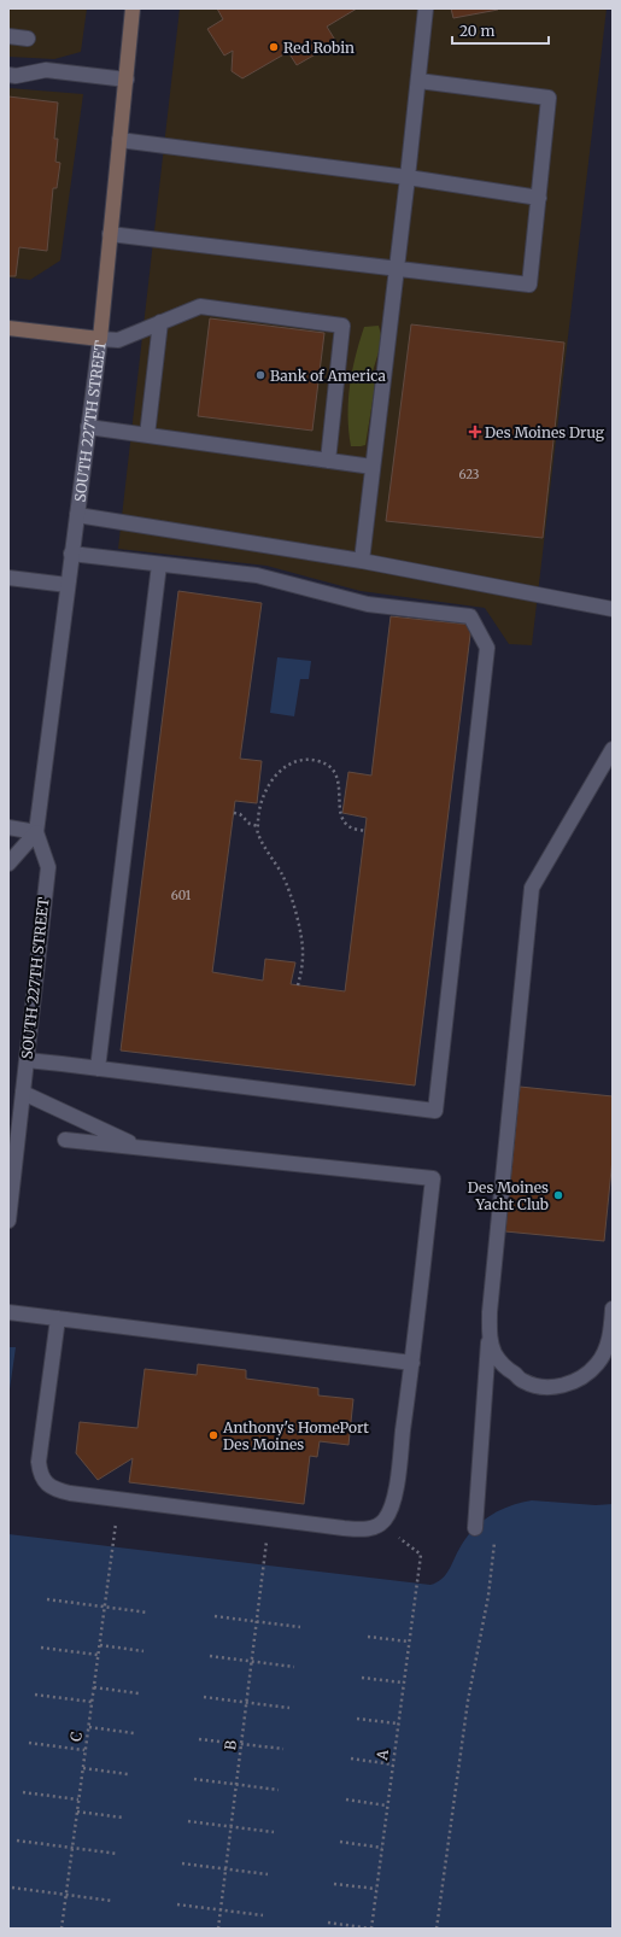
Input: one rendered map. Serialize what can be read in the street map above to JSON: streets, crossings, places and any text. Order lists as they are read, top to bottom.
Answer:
{
  "streets": {
    "main road": ["SOUTH 227TH STREET"],
    "path": ["C", "B", "A"]
  },
  "places": {
    "other": [
      "Red Robin",
      "Bank of America",
      "Des Moines Yacht Club",
      "Anthony's HomePort Des Moines"
    ],
    "health": ["Des Moines Drug"]
  },
  "house_numbers": ["623", "601"],
  "scale_bar": "20 m"
}
